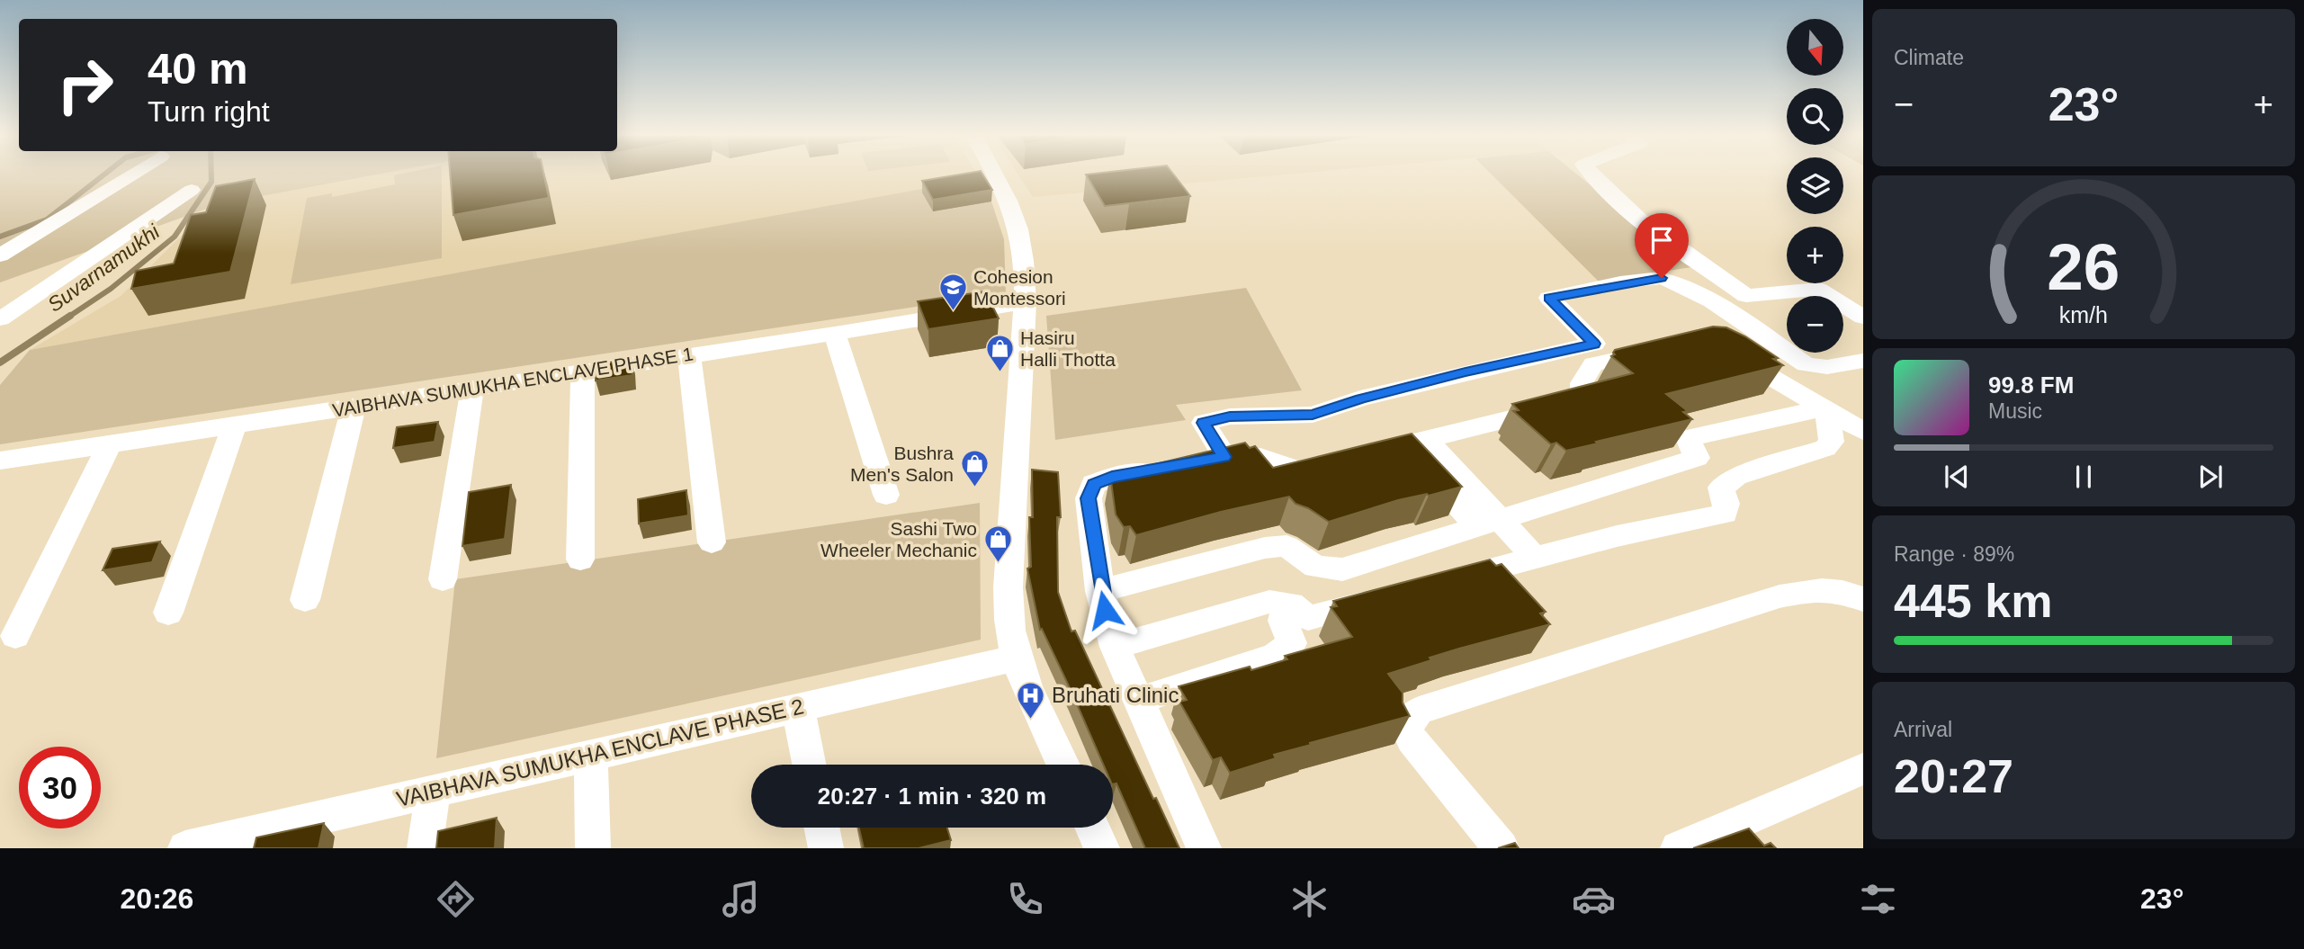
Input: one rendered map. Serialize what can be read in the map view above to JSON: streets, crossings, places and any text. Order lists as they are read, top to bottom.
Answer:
{
  "streets": {
    "street": ["VAIBHAVA SUMUKHA ENCLAVE PHASE 1", "VAIBHAVA SUMUKHA ENCLAVE PHASE 2"]
  },
  "water": ["Suvarnamukhi"],
  "places": {
    "school or university": ["Cohesion Montessori"],
    "shop": ["Hasiru Halli Thotta", "Bushra Men's Salon", "Sashi Two Wheeler Mechanic"],
    "hospital": ["Bruhati Clinic"]
  },
  "north": "bottom",
  "page": {
    "tile": [
      "Climate",
      ["Range · 89%", "445 km"],
      ["Arrival", "20:27"]
    ],
    "map_buttons": ["+", "−"],
    "turn": ["40 m", "Turn right"],
    "heat": ["−", "23°", "+"],
    "song": ["99.8 FM", "Music"],
    "limit": "30",
    "trip": "20:27 · 1 min · 320 m",
    "tabs": ["20:26", "23°"],
    "gauge": ["26", "km/h"]
  }
}
